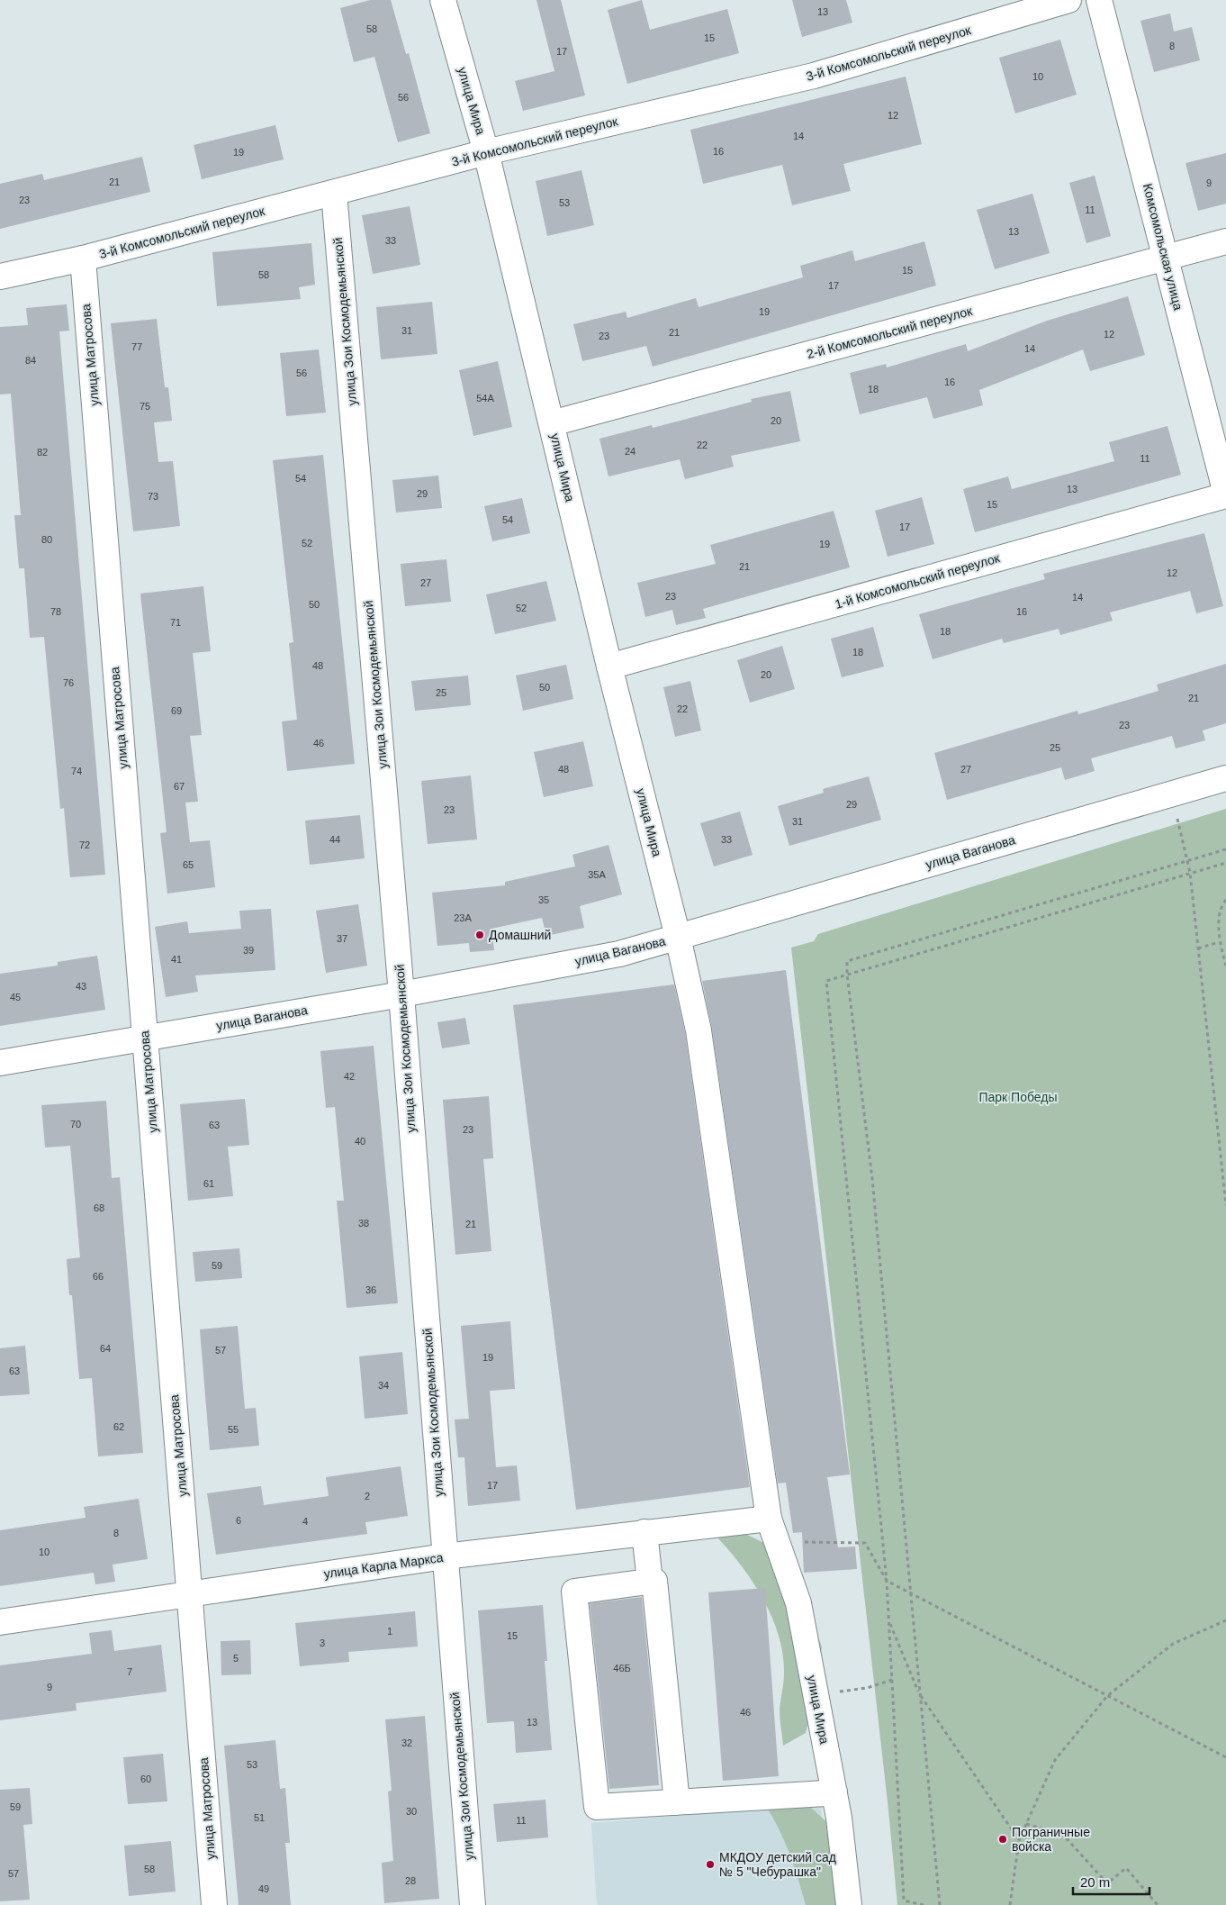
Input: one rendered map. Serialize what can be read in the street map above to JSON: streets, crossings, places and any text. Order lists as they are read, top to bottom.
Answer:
{
  "streets": {
    "street": [
      "3-й Комсомольский переулок",
      "улица Мира",
      "Комсомольская улица",
      "улица Зои Космодемьянской",
      "2-й Комсомольский переулок",
      "улица Матросова",
      "1-й Комсомольский переулок",
      "улица Ваганова",
      "улица Карла Маркса"
    ]
  },
  "crossings": [
    ["3-й Комсомольский переулок", "улица Мира"],
    ["3-й Комсомольский переулок", "улица Зои Космодемьянской"],
    ["3-й Комсомольский переулок", "улица Матросова"],
    ["улица Мира", "2-й Комсомольский переулок"],
    ["улица Мира", "1-й Комсомольский переулок"],
    ["улица Мира", "улица Ваганова"],
    ["улица Мира", "улица Карла Маркса"],
    ["Комсомольская улица", "2-й Комсомольский переулок"],
    ["Комсомольская улица", "1-й Комсомольский переулок"],
    ["улица Зои Космодемьянской", "улица Ваганова"],
    ["улица Зои Космодемьянской", "улица Карла Маркса"],
    ["улица Матросова", "улица Ваганова"],
    ["улица Матросова", "улица Карла Маркса"]
  ],
  "parks": ["Парк Победы"],
  "places": ["Домашний", "Пограничные войска", "МКДОУ детский сад № 5 \"Чебурашка\""],
  "house_numbers": [
    "13",
    "58",
    "15",
    "8",
    "17",
    "10",
    "56",
    "12",
    "14",
    "16",
    "19",
    "21",
    "9",
    "23",
    "53",
    "11",
    "13",
    "33",
    "15",
    "58",
    "17",
    "19",
    "31",
    "21",
    "12",
    "23",
    "77",
    "14",
    "84",
    "56",
    "16",
    "18",
    "54А",
    "75",
    "20",
    "22",
    "24",
    "82",
    "11",
    "54",
    "13",
    "29",
    "73",
    "15",
    "54",
    "17",
    "80",
    "52",
    "19",
    "21",
    "12",
    "27",
    "23",
    "14",
    "50",
    "52",
    "78",
    "16",
    "71",
    "18",
    "18",
    "48",
    "20",
    "76",
    "50",
    "25",
    "21",
    "22",
    "69",
    "23",
    "46",
    "25",
    "48",
    "27",
    "74",
    "67",
    "29",
    "23",
    "31",
    "44",
    "33",
    "72",
    "65",
    "35А",
    "35",
    "23А",
    "37",
    "39",
    "41",
    "43",
    "45",
    "42",
    "70",
    "63",
    "23",
    "40",
    "61",
    "68",
    "38",
    "21",
    "59",
    "66",
    "36",
    "64",
    "57",
    "19",
    "63",
    "34",
    "62",
    "55",
    "17",
    "2",
    "6",
    "4",
    "8",
    "10",
    "1",
    "15",
    "3",
    "5",
    "46Б",
    "7",
    "9",
    "46",
    "13",
    "32",
    "53",
    "60",
    "59",
    "30",
    "51",
    "11",
    "58",
    "57",
    "28",
    "49"
  ],
  "scale_bar": "20 m"
}
